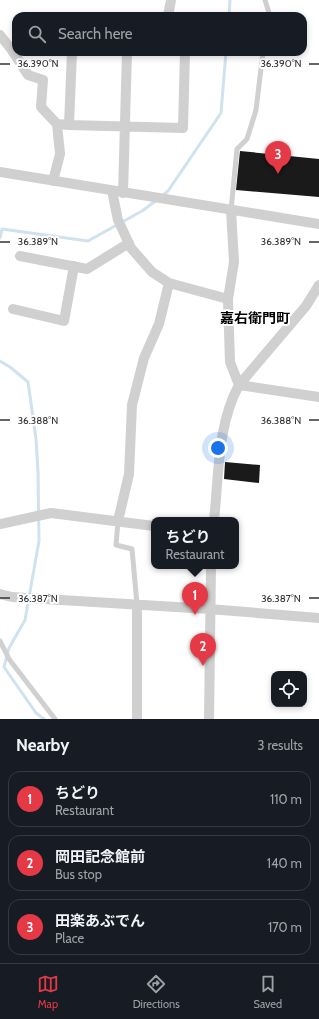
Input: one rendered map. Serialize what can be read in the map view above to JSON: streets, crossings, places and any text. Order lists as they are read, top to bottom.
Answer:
{
  "districts": ["嘉右衛門町"],
  "page": {
    "search": "Search here",
    "pins": ["3", "1", "2"],
    "popup": ["ちどり", "Restaurant"],
    "heading": ["Nearby", "3 results"],
    "list": [
      {
        "mark": "1",
        "name": "ちどり",
        "note": "Restaurant",
        "value": "110 m"
      },
      {
        "mark": "2",
        "name": "岡田記念館前",
        "note": "Bus stop",
        "value": "140 m"
      },
      {
        "mark": "3",
        "name": "田楽あぶでん",
        "note": "Place",
        "value": "170 m"
      }
    ],
    "nav": ["Map", "Directions", "Saved"]
  },
  "coordinates": [
    "36.390°N",
    "36.389°N",
    "36.388°N",
    "36.387°N"
  ]
}
